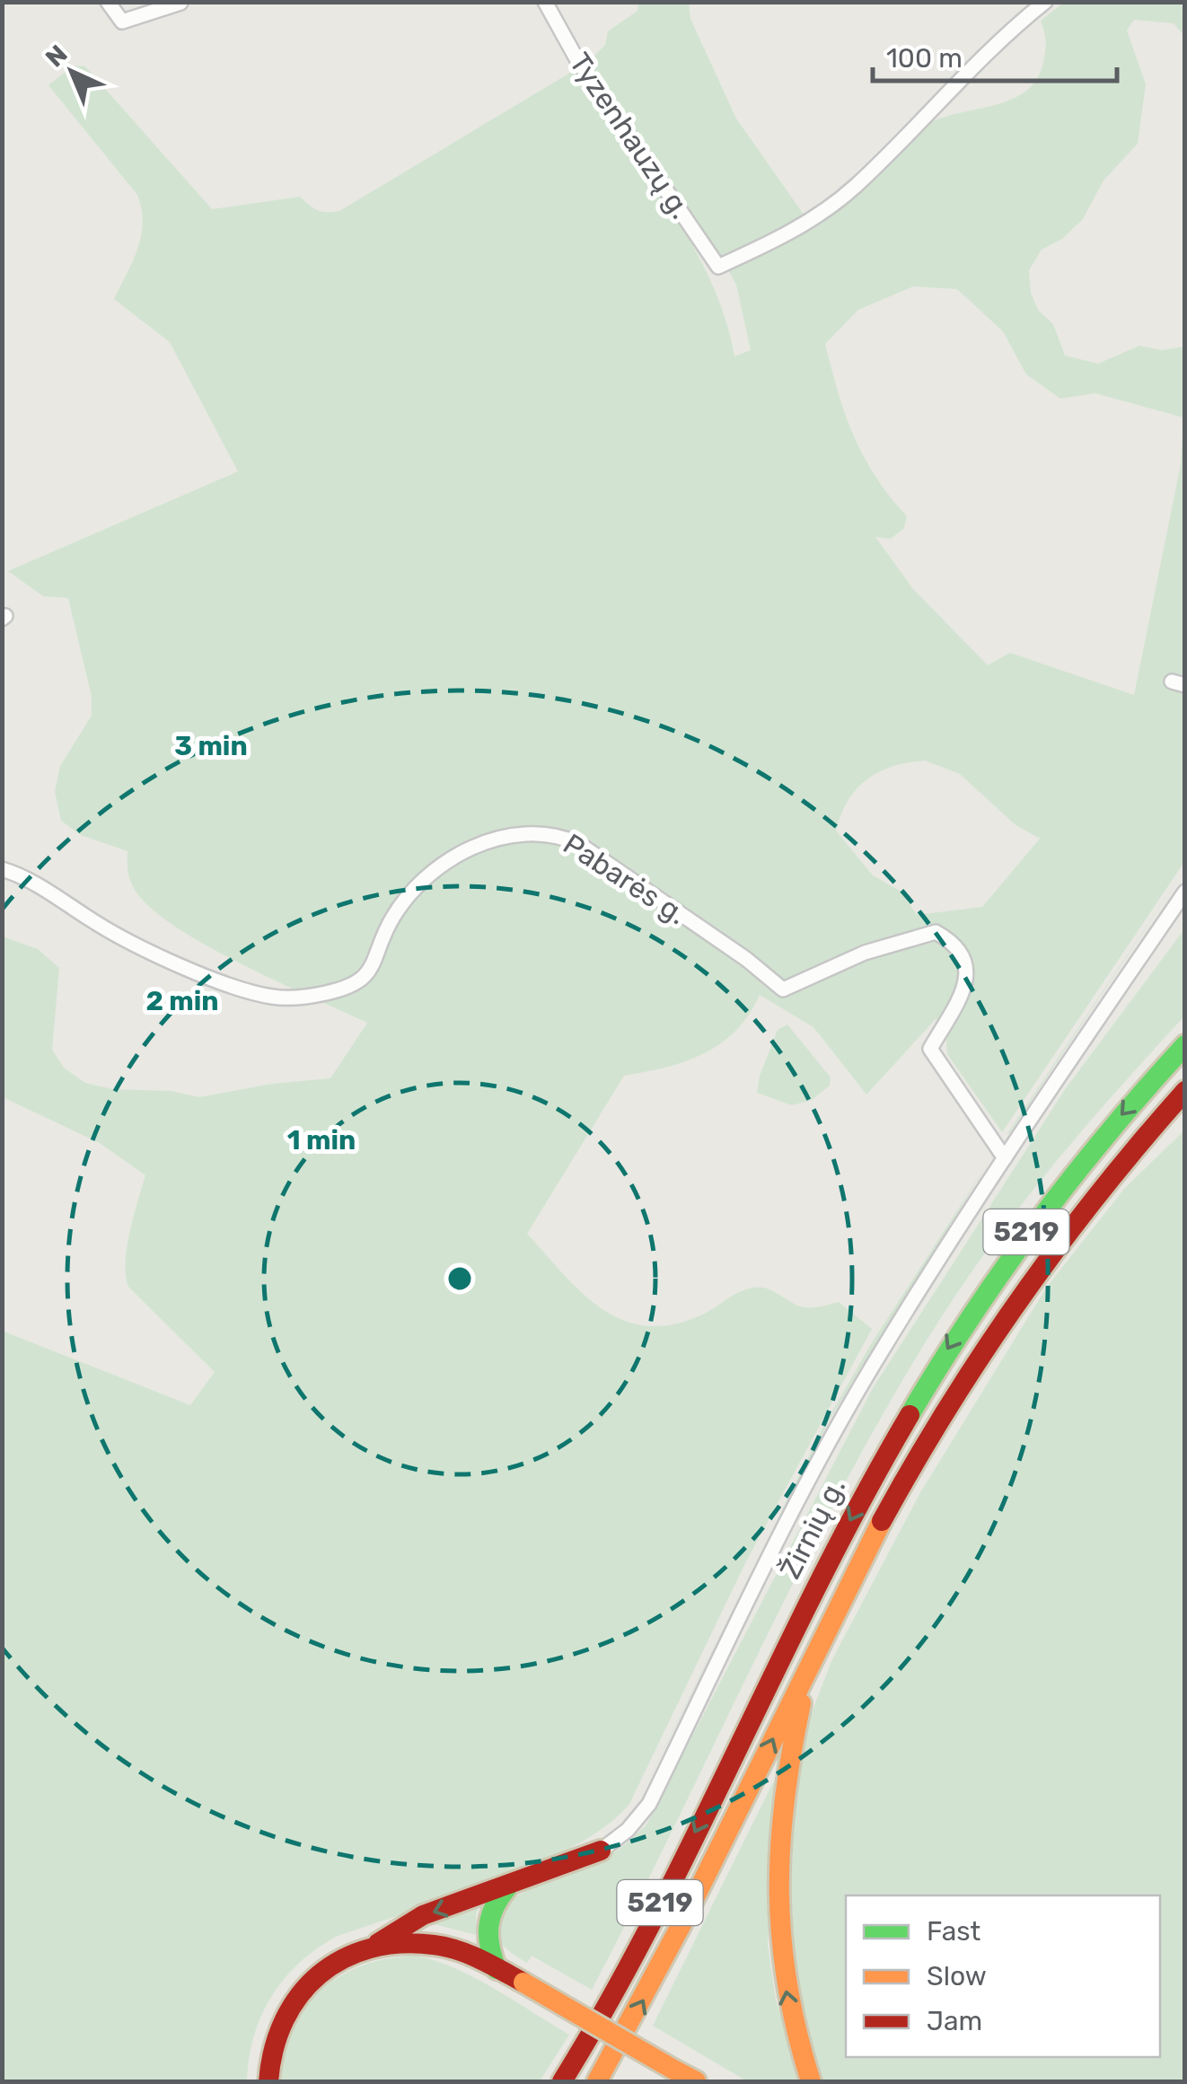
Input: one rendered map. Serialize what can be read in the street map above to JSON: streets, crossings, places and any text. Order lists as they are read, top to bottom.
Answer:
{
  "streets": {
    "main road": ["5219", "Žirnių g."],
    "street": ["Tyzenhauzų g.", "Pabarės g."]
  },
  "crossings": [
    ["5219", "Žirnių g."]
  ],
  "legend": ["Fast", "Slow", "Jam"],
  "scale_bar": "100 m",
  "north": "top left",
  "rings": ["3 min", "2 min", "1 min"]
}
